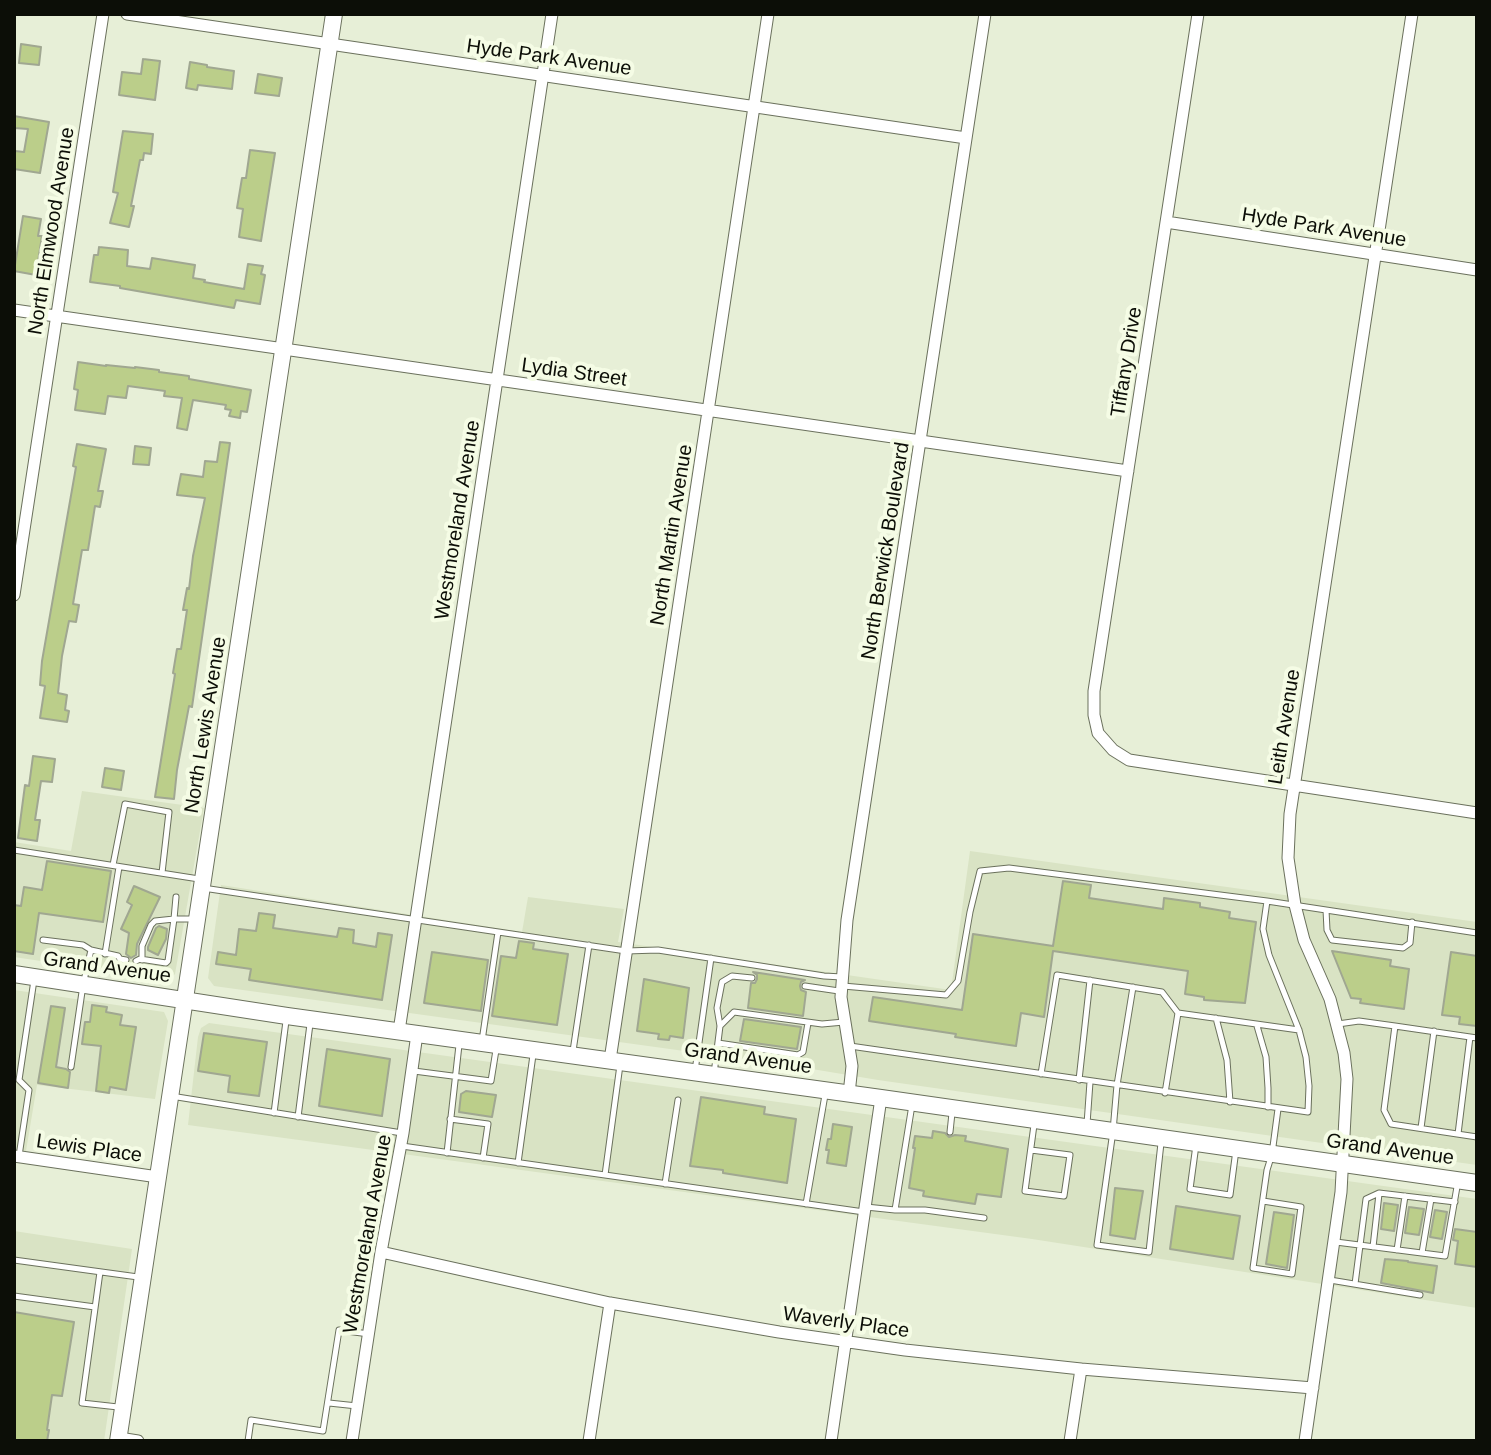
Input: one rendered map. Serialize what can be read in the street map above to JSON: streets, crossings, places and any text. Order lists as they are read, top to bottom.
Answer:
{
  "streets": {
    "main road": ["North Lewis Avenue", "Grand Avenue"],
    "street": [
      "Hyde Park Avenue",
      "North Elmwood Avenue",
      "Tiffany Drive",
      "Lydia Street",
      "Westmoreland Avenue",
      "North Martin Avenue",
      "North Berwick Boulevard",
      "Leith Avenue",
      "Lewis Place",
      "Waverly Place"
    ]
  },
  "crossings": [
    ["Hyde Park Avenue", "Tiffany Drive"],
    ["Hyde Park Avenue", "Westmoreland Avenue"],
    ["Hyde Park Avenue", "North Martin Avenue"],
    ["Hyde Park Avenue", "North Berwick Boulevard"],
    ["Hyde Park Avenue", "North Lewis Avenue"],
    ["Hyde Park Avenue", "Leith Avenue"],
    ["North Elmwood Avenue", "Lydia Street"],
    ["Tiffany Drive", "Lydia Street"],
    ["Tiffany Drive", "Leith Avenue"],
    ["Lydia Street", "Westmoreland Avenue"],
    ["Lydia Street", "North Martin Avenue"],
    ["Lydia Street", "North Berwick Boulevard"],
    ["Lydia Street", "North Lewis Avenue"],
    ["Westmoreland Avenue", "Grand Avenue"],
    ["Westmoreland Avenue", "Waverly Place"],
    ["North Martin Avenue", "Grand Avenue"],
    ["North Berwick Boulevard", "Grand Avenue"],
    ["North Lewis Avenue", "Grand Avenue"],
    ["North Lewis Avenue", "Lewis Place"],
    ["Leith Avenue", "Grand Avenue"],
    ["Leith Avenue", "Waverly Place"]
  ]
}
